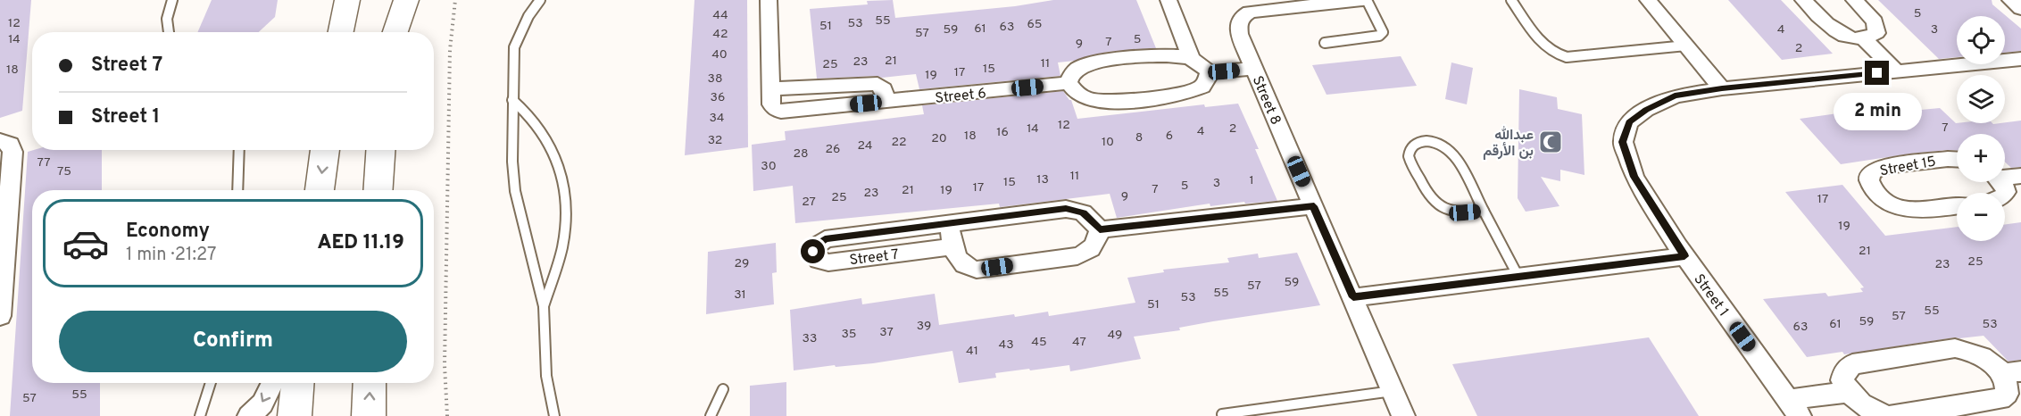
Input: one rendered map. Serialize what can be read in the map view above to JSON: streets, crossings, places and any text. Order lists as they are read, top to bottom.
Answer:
{
  "streets": {
    "street": [
      "Street 6",
      "Street 8",
      "Street 15",
      "Street 7",
      "Street 1"
    ]
  },
  "places": {
    "mosque": ["عبدالله بن الأرقم"]
  },
  "house_numbers": [
    "5",
    "44",
    "55",
    "12",
    "53",
    "65",
    "51",
    "63",
    "61",
    "59",
    "4",
    "3",
    "57",
    "42",
    "14",
    "5",
    "7",
    "9",
    "2",
    "40",
    "21",
    "23",
    "11",
    "25",
    "15",
    "18",
    "17",
    "19",
    "38",
    "36",
    "34",
    "12",
    "7",
    "14",
    "2",
    "4",
    "16",
    "18",
    "6",
    "8",
    "20",
    "32",
    "22",
    "10",
    "24",
    "26",
    "28",
    "77",
    "30",
    "75",
    "11",
    "13",
    "1",
    "15",
    "3",
    "5",
    "17",
    "7",
    "21",
    "19",
    "23",
    "9",
    "25",
    "17",
    "27",
    "19",
    "21",
    "25",
    "29",
    "23",
    "59",
    "57",
    "55",
    "31",
    "53",
    "51",
    "55",
    "57",
    "59",
    "61",
    "53",
    "39",
    "63",
    "37",
    "35",
    "49",
    "33",
    "45",
    "47",
    "43",
    "41",
    "55",
    "57"
  ],
  "page": {
    "map_buttons": ["+", "−"],
    "banner": ["Street 7", "Street 1"],
    "bubble": "2 min",
    "list": [
      {
        "name": "Economy",
        "note": "1 min · 21:27",
        "value": "AED 11.19"
      }
    ],
    "buttons": "Confirm"
  }
}
